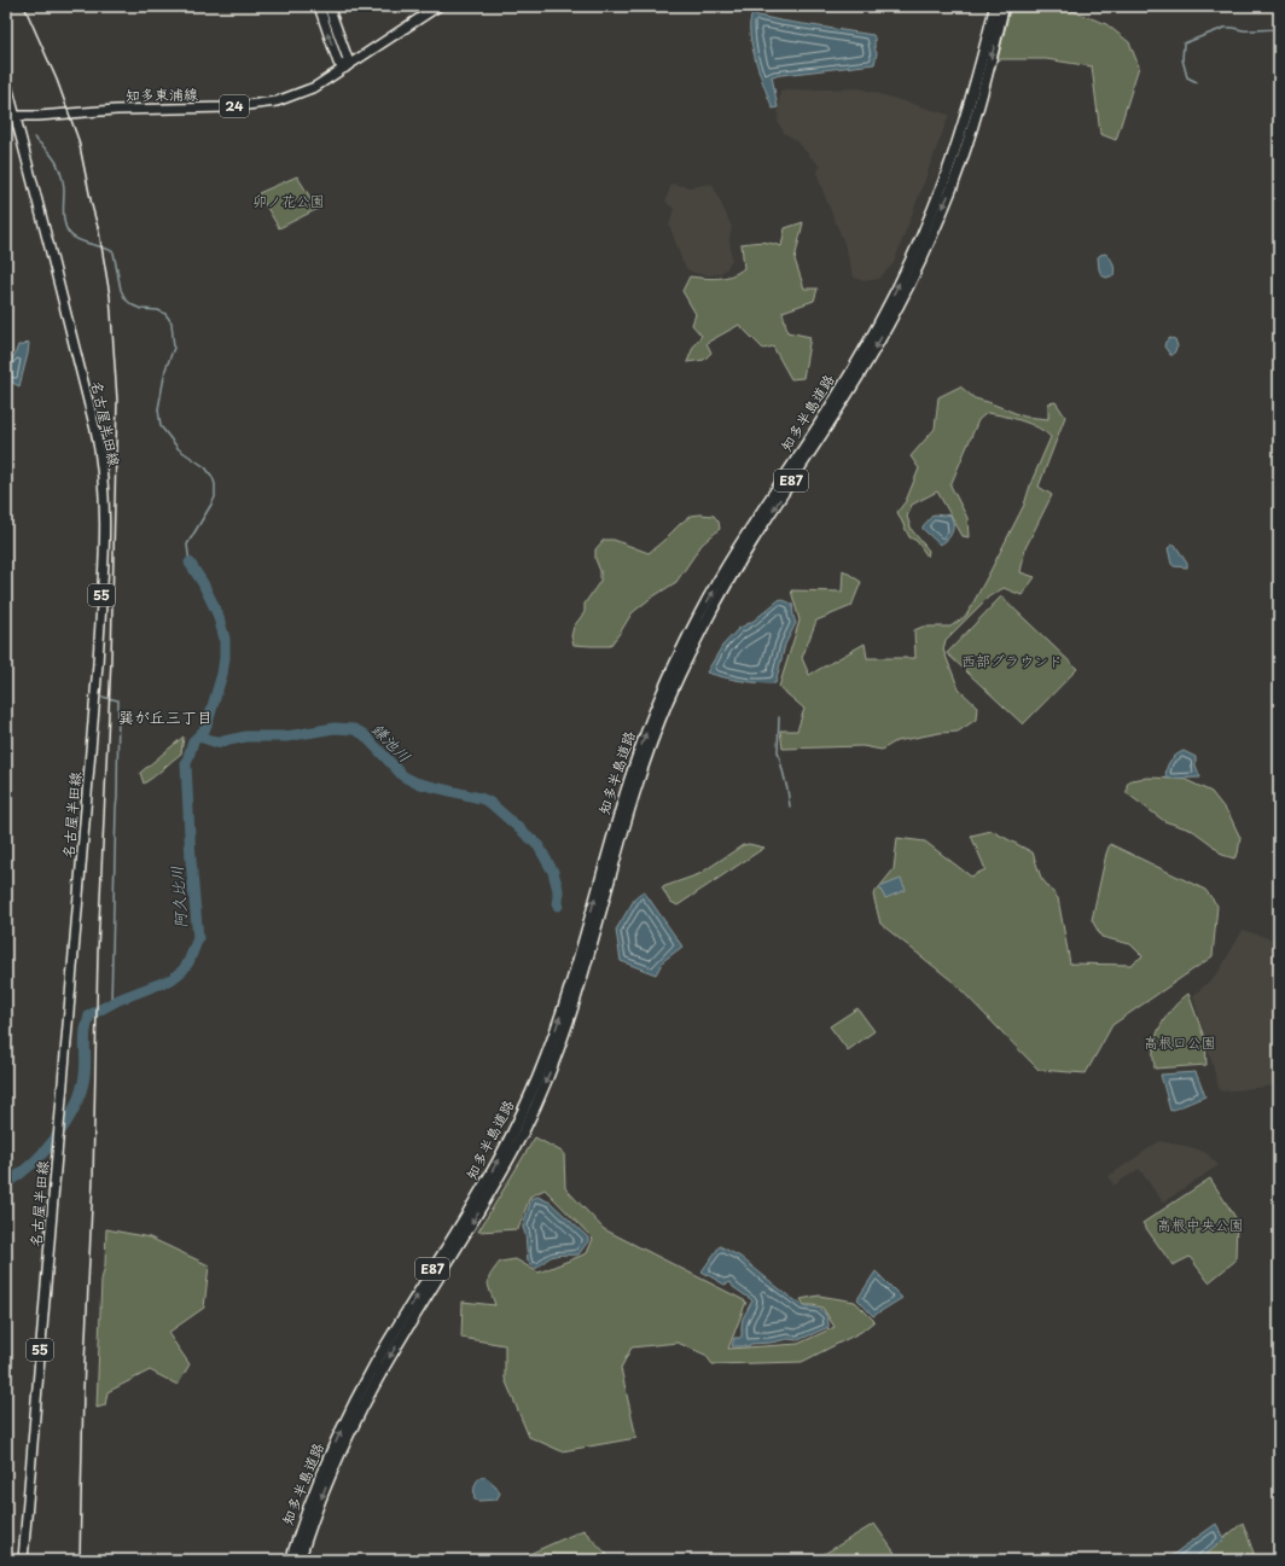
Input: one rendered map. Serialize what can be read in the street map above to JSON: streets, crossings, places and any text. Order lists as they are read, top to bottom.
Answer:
{
  "streets": {
    "highway": ["知多半島道路", "E87"],
    "main road": [
      "知多東浦線",
      "24",
      "名古屋半田線",
      "55"
    ]
  },
  "crossings": [
    ["知多東浦線", "名古屋半田線"]
  ],
  "districts": ["巽が丘三丁目"],
  "water": ["鎌池川", "阿久比川"],
  "parks": [
    "卯ノ花公園",
    "西部グラウンド",
    "高根口公園",
    "高根中央公園"
  ]
}
